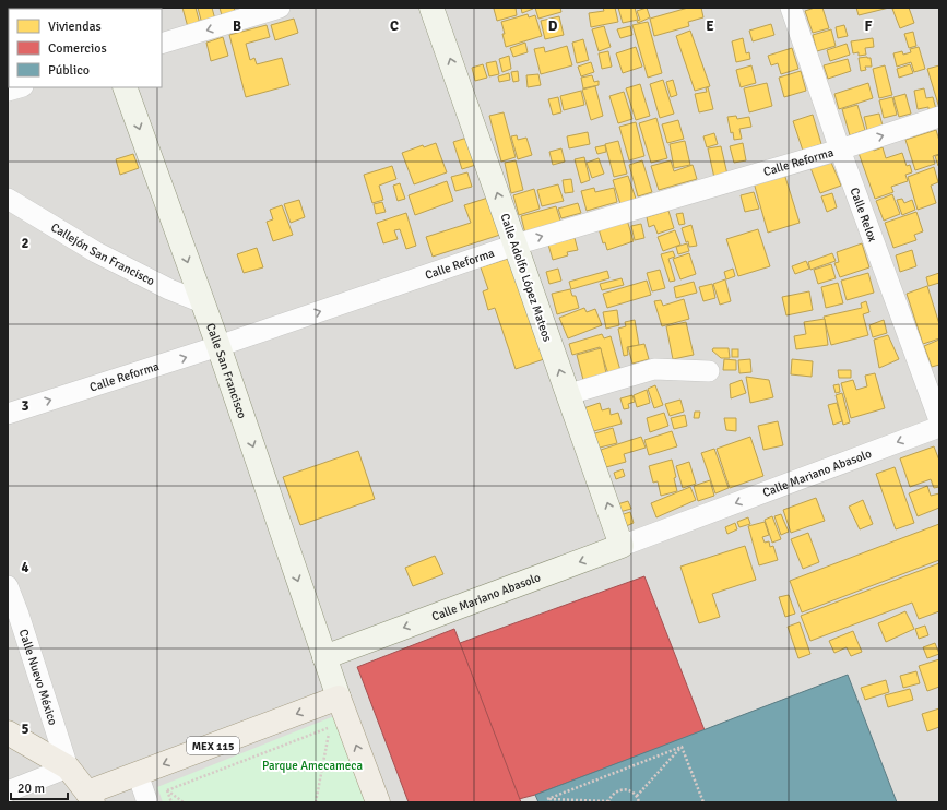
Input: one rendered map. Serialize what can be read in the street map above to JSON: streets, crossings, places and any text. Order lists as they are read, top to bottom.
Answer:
{
  "streets": {
    "main road": ["MEX 115"],
    "street": [
      "Calle Reforma",
      "Calle Relox",
      "Callejón San Francisco",
      "Calle Adolfo López Mateos",
      "Calle San Francisco",
      "Calle Mariano Abasolo",
      "Calle Nuevo México"
    ]
  },
  "crossings": [
    ["Calle Reforma", "Calle Relox"],
    ["Calle Reforma", "Calle Adolfo López Mateos"],
    ["Calle Reforma", "Calle San Francisco"],
    ["Callejón San Francisco", "Calle San Francisco"],
    ["Calle Adolfo López Mateos", "Calle Mariano Abasolo"],
    ["Calle San Francisco", "Calle Mariano Abasolo"],
    ["Calle Nuevo México", "MEX 115"]
  ],
  "one_way": [
    "Calle Reforma",
    "Calle Adolfo López Mateos",
    "Calle San Francisco",
    "Calle Mariano Abasolo"
  ],
  "parks": ["Parque Amecameca"],
  "legend": ["Viviendas", "Comercios", "Público"],
  "scale_bar": "20 m",
  "grid": {
    "columns": [
      "B",
      "C",
      "D",
      "E",
      "F"
    ],
    "rows": [
      "2",
      "3",
      "4",
      "5"
    ]
  }
}
